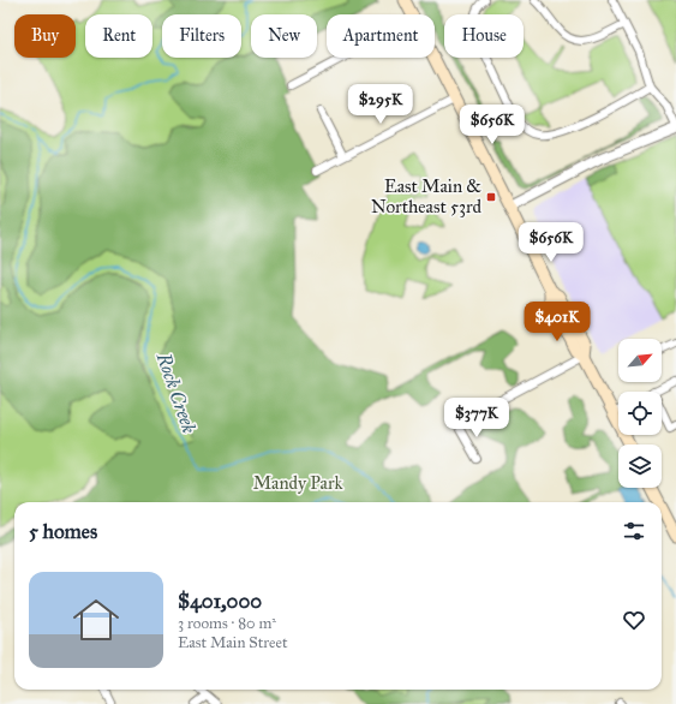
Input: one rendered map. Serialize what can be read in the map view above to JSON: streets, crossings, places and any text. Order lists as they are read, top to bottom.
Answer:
{
  "water": ["Rock Creek"],
  "parks": ["Mandy Park"],
  "places": {
    "transit": ["East Main & Northeast 53rd"]
  },
  "north": "top right",
  "page": {
    "chip": [
      "Buy",
      "Rent",
      "Filters",
      "New",
      "Apartment",
      "House"
    ],
    "price": [
      "$295K",
      "$656K",
      "$656K",
      "$401K",
      "$377K"
    ],
    "heading": "5 homes",
    "list": [
      {
        "name": "$401,000",
        "note": "3 rooms · 80 m² · East Main Street"
      }
    ]
  }
}
